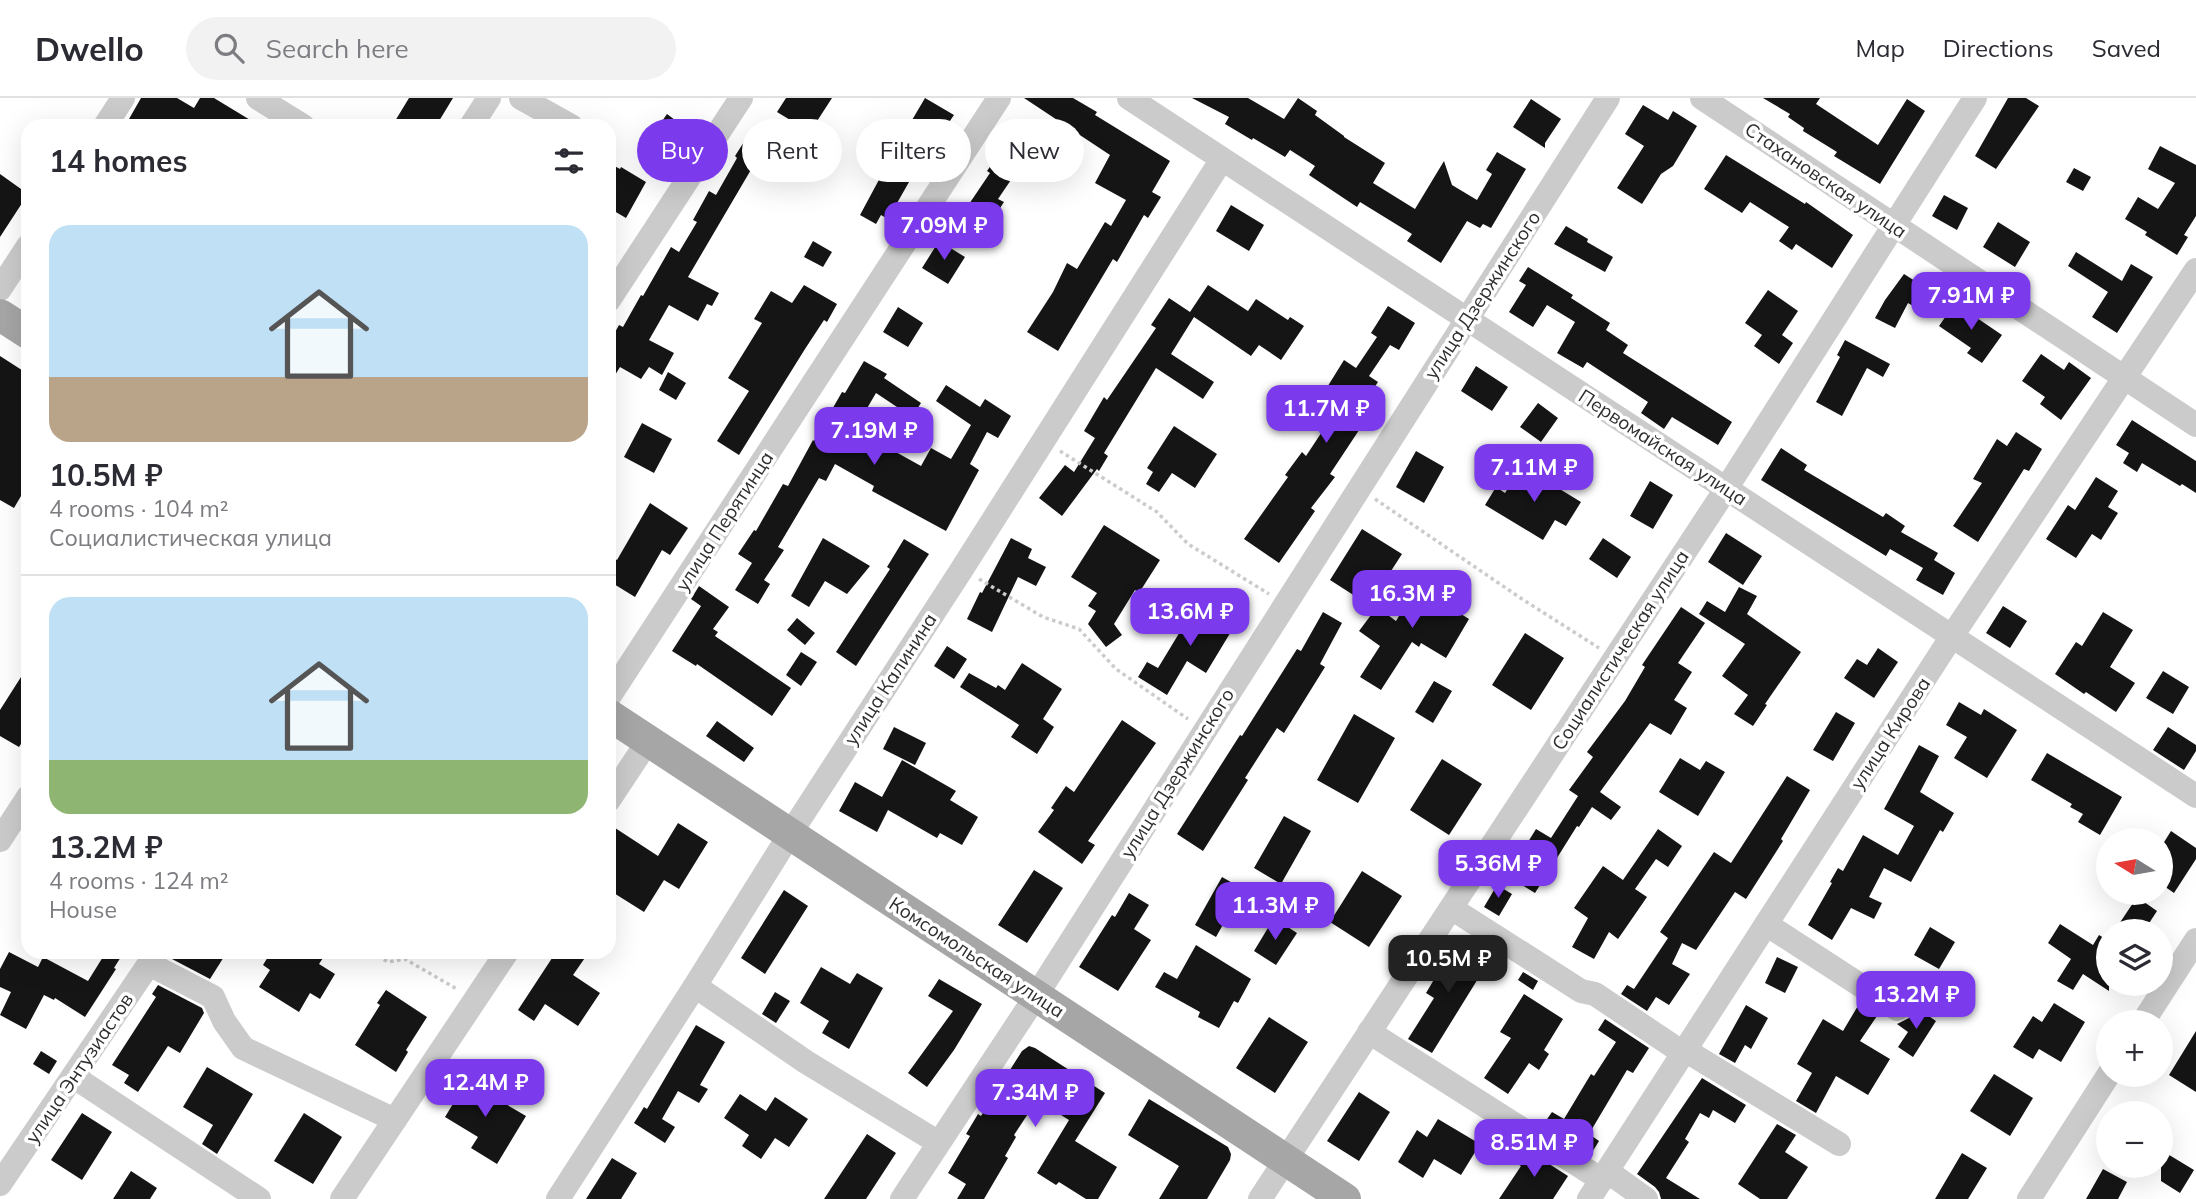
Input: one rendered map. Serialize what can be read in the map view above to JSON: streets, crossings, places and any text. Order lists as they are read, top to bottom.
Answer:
{
  "streets": {
    "main road": ["Комсомольская улица"],
    "street": [
      "Стахановская улица",
      "улица Дзержинского",
      "Первомайская улица",
      "улица Перятинца",
      "Социалистическая улица",
      "улица Калинина",
      "улица Кирова",
      "улица Энтузиастов"
    ]
  },
  "crossings": [
    ["Стахановская улица", "Социалистическая улица"],
    ["Стахановская улица", "улица Кирова"],
    ["улица Дзержинского", "Первомайская улица"],
    ["улица Дзержинского", "Комсомольская улица"],
    ["Первомайская улица", "Социалистическая улица"],
    ["Первомайская улица", "улица Калинина"],
    ["Первомайская улица", "улица Кирова"],
    ["Социалистическая улица", "Комсомольская улица"],
    ["улица Калинина", "Комсомольская улица"]
  ],
  "north": "left",
  "page": {
    "header": "Dwello",
    "search": "Search here",
    "nav": ["Map", "Directions", "Saved"],
    "chip": [
      "Buy",
      "Rent",
      "Filters",
      "New"
    ],
    "heading": "14 homes",
    "price": [
      "7.09M ₽",
      "7.91M ₽",
      "11.7M ₽",
      "7.19M ₽",
      "7.11M ₽",
      "16.3M ₽",
      "13.6M ₽",
      "5.36M ₽",
      "11.3M ₽",
      "10.5M ₽",
      "13.2M ₽",
      "12.4M ₽",
      "7.34M ₽",
      "8.51M ₽"
    ],
    "list": [
      {
        "name": "10.5M ₽",
        "note": "4 rooms · 104 m² · Социалистическая улица"
      },
      {
        "name": "13.2M ₽",
        "note": "4 rooms · 124 m² · House"
      }
    ],
    "map_buttons": ["+", "−"]
  }
}
